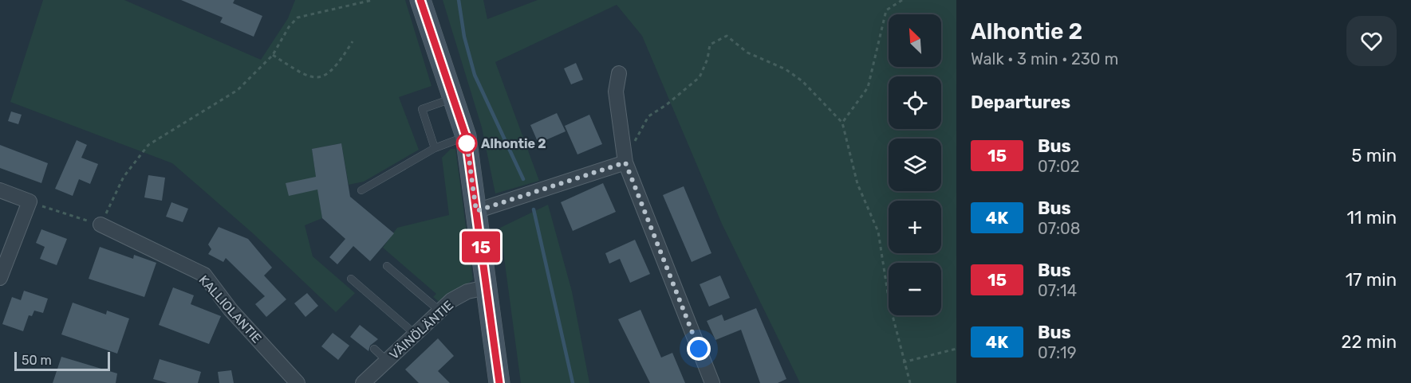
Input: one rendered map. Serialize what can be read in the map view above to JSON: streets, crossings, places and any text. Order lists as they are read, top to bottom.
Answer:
{
  "streets": {
    "street": ["KALLIOLANTIE", "VÄINÖLÄNTIE"]
  },
  "places": ["Alhontie 2"],
  "lines": ["bus line 15"],
  "scale_bar": "50 m",
  "north": "top left",
  "page": {
    "on_map": "15",
    "heading": [
      ["Alhontie 2", "Walk · 3 min · 230 m"],
      "Departures"
    ],
    "map_buttons": ["+", "−"],
    "list": [
      {
        "mark": "15",
        "name": "Bus",
        "note": "07:02",
        "value": "5 min"
      },
      {
        "mark": "4K",
        "name": "Bus",
        "note": "07:08",
        "value": "11 min"
      },
      {
        "mark": "15",
        "name": "Bus",
        "note": "07:14",
        "value": "17 min"
      },
      {
        "mark": "4K",
        "name": "Bus",
        "note": "07:19",
        "value": "22 min"
      }
    ],
    "scale": "50 m"
  }
}
